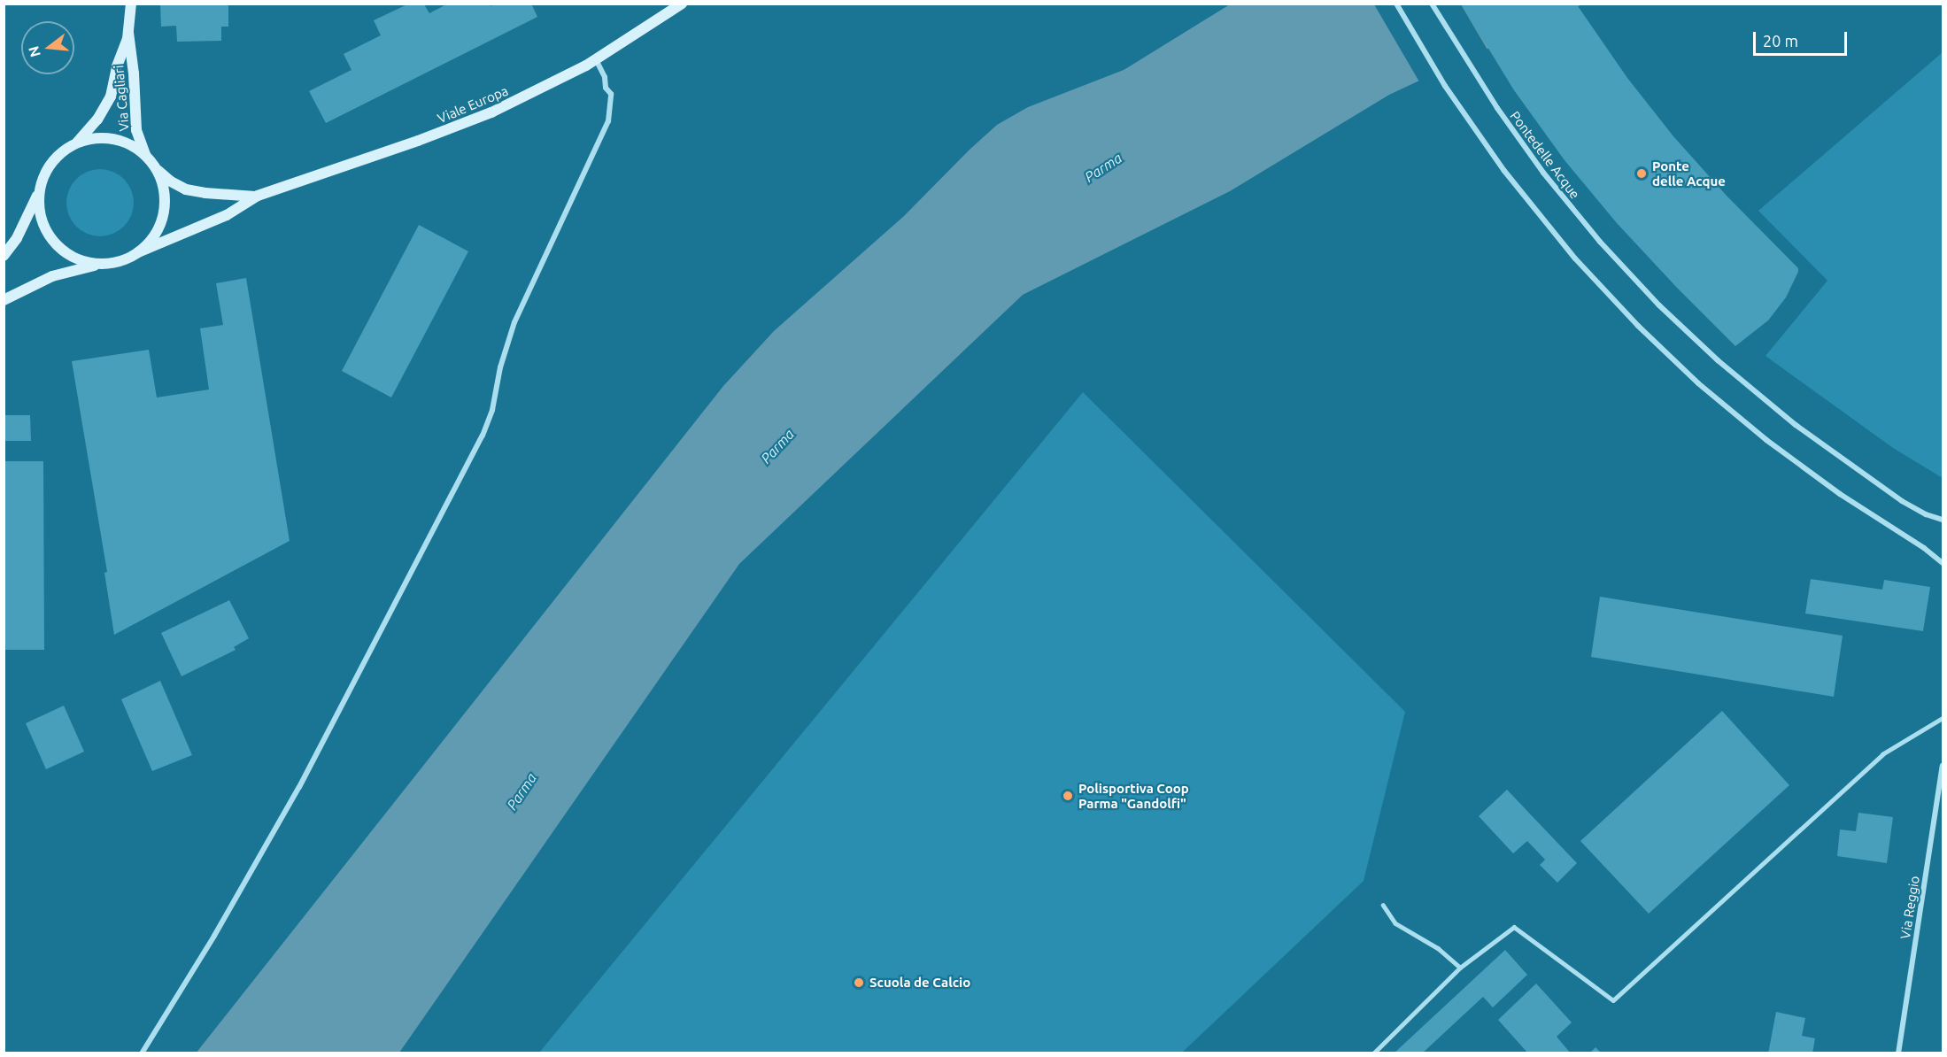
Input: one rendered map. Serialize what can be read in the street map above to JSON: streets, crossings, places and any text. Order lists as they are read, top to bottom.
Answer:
{
  "streets": {
    "main road": ["Via Cagliari", "Viale Europa"],
    "street": ["Pontedelle Acque", "Via Reggio"]
  },
  "crossings": [
    ["Via Cagliari", "Viale Europa"]
  ],
  "water": ["Parma"],
  "places": ["Ponte delle Acque", "Polisportiva Coop Parma \"Gandolfi\"", "Scuola de Calcio"],
  "scale_bar": "20 m",
  "north": "left"
}
